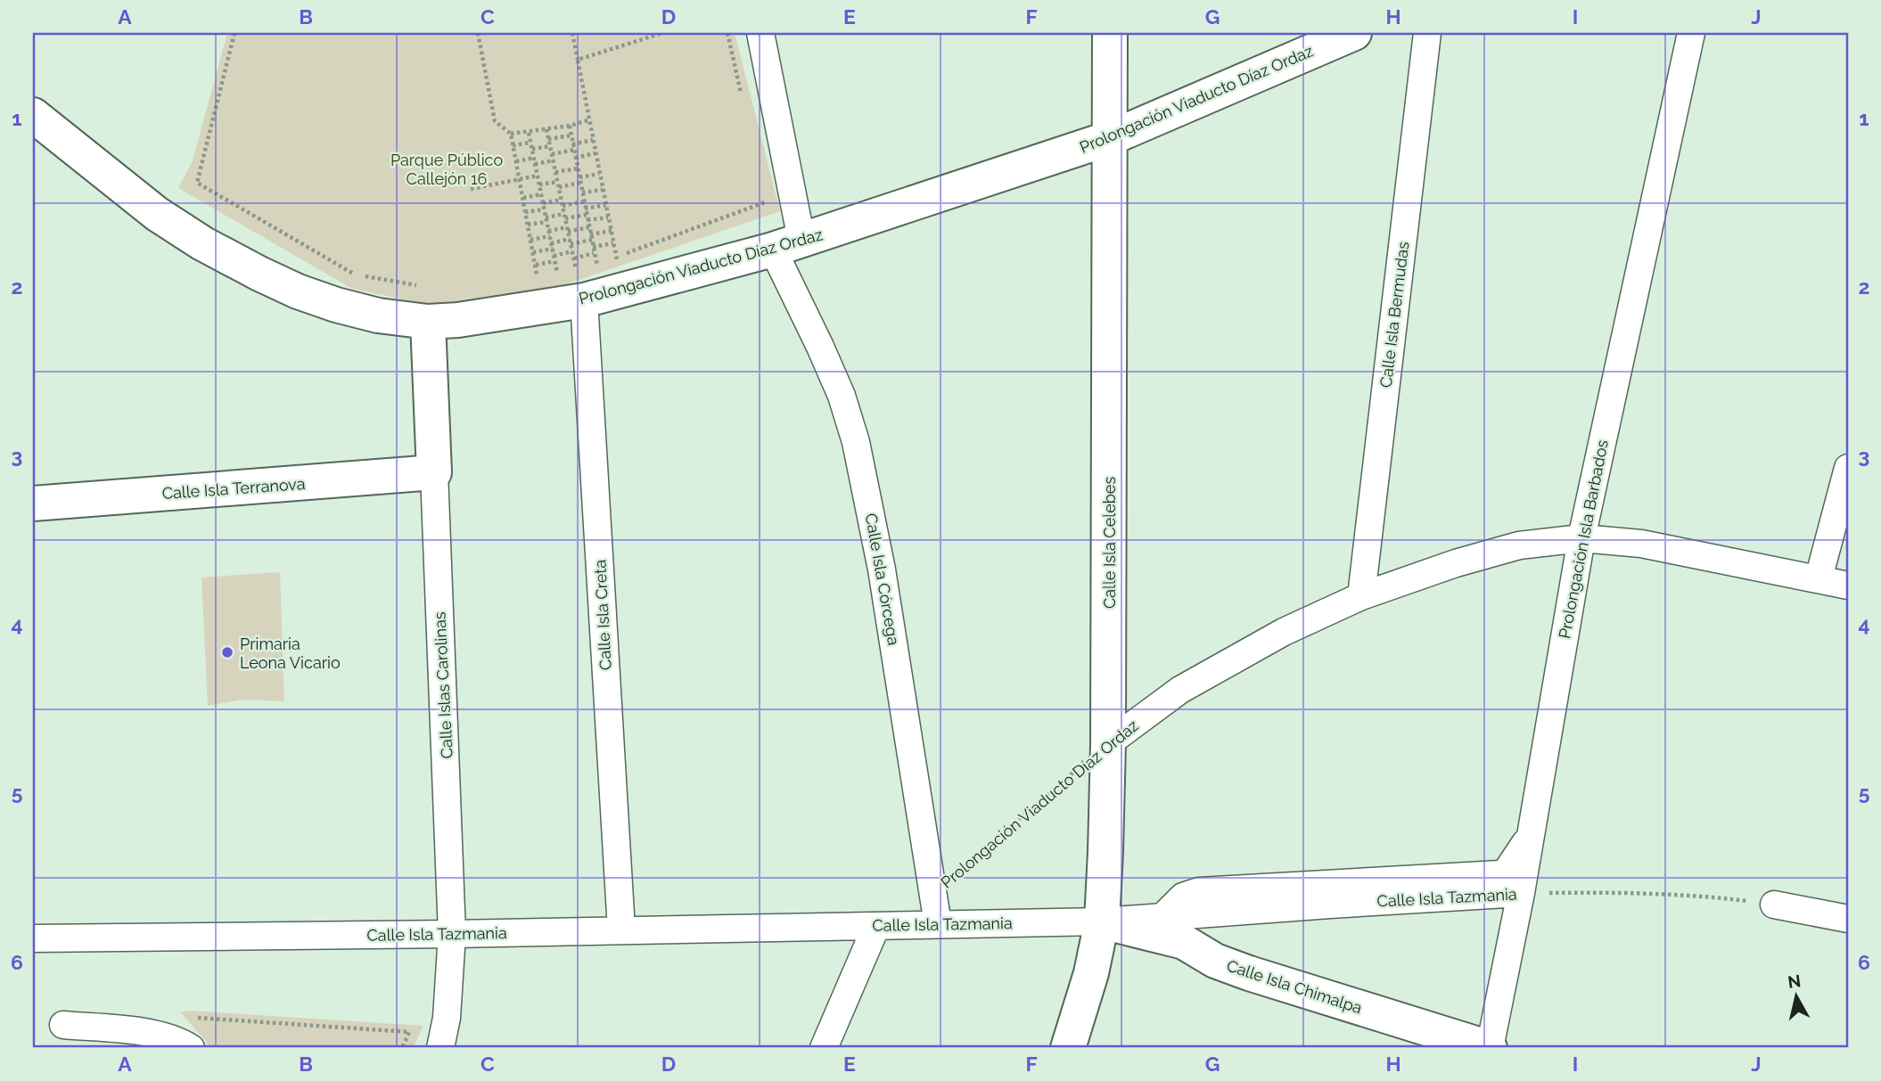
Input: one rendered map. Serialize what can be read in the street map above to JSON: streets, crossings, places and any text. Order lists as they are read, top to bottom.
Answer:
{
  "streets": {
    "street": [
      "Prolongación Viaducto Díaz Ordaz",
      "Calle Isla Bermudas",
      "Calle Isla Terranova",
      "Prolongación Isla Barbados",
      "Calle Isla Celebes",
      "Calle Isla Córcega",
      "Calle Isla Creta",
      "Calle Islas Carolinas",
      "Calle Isla Tazmania",
      "Calle Isla Chimalpa"
    ]
  },
  "crossings": [
    ["Prolongación Viaducto Díaz Ordaz", "Calle Isla Bermudas"],
    ["Prolongación Viaducto Díaz Ordaz", "Prolongación Isla Barbados"],
    ["Prolongación Viaducto Díaz Ordaz", "Calle Isla Celebes"],
    ["Prolongación Viaducto Díaz Ordaz", "Calle Isla Córcega"],
    ["Prolongación Viaducto Díaz Ordaz", "Calle Isla Creta"],
    ["Prolongación Viaducto Díaz Ordaz", "Calle Islas Carolinas"],
    ["Calle Isla Terranova", "Calle Islas Carolinas"],
    ["Prolongación Isla Barbados", "Calle Isla Tazmania"],
    ["Prolongación Isla Barbados", "Calle Isla Chimalpa"],
    ["Calle Isla Celebes", "Calle Isla Tazmania"],
    ["Calle Isla Celebes", "Calle Isla Chimalpa"],
    ["Calle Isla Córcega", "Calle Isla Tazmania"],
    ["Calle Isla Creta", "Calle Isla Tazmania"],
    ["Calle Islas Carolinas", "Calle Isla Tazmania"],
    ["Calle Isla Tazmania", "Calle Isla Chimalpa"]
  ],
  "parks": ["Parque Público Callejón 16"],
  "places": ["Primaria Leona Vicario"],
  "north": "top",
  "grid": {
    "columns": [
      "A",
      "B",
      "C",
      "D",
      "E",
      "F",
      "G",
      "H",
      "I",
      "J"
    ],
    "rows": [
      "1",
      "2",
      "3",
      "4",
      "5",
      "6"
    ]
  }
}
